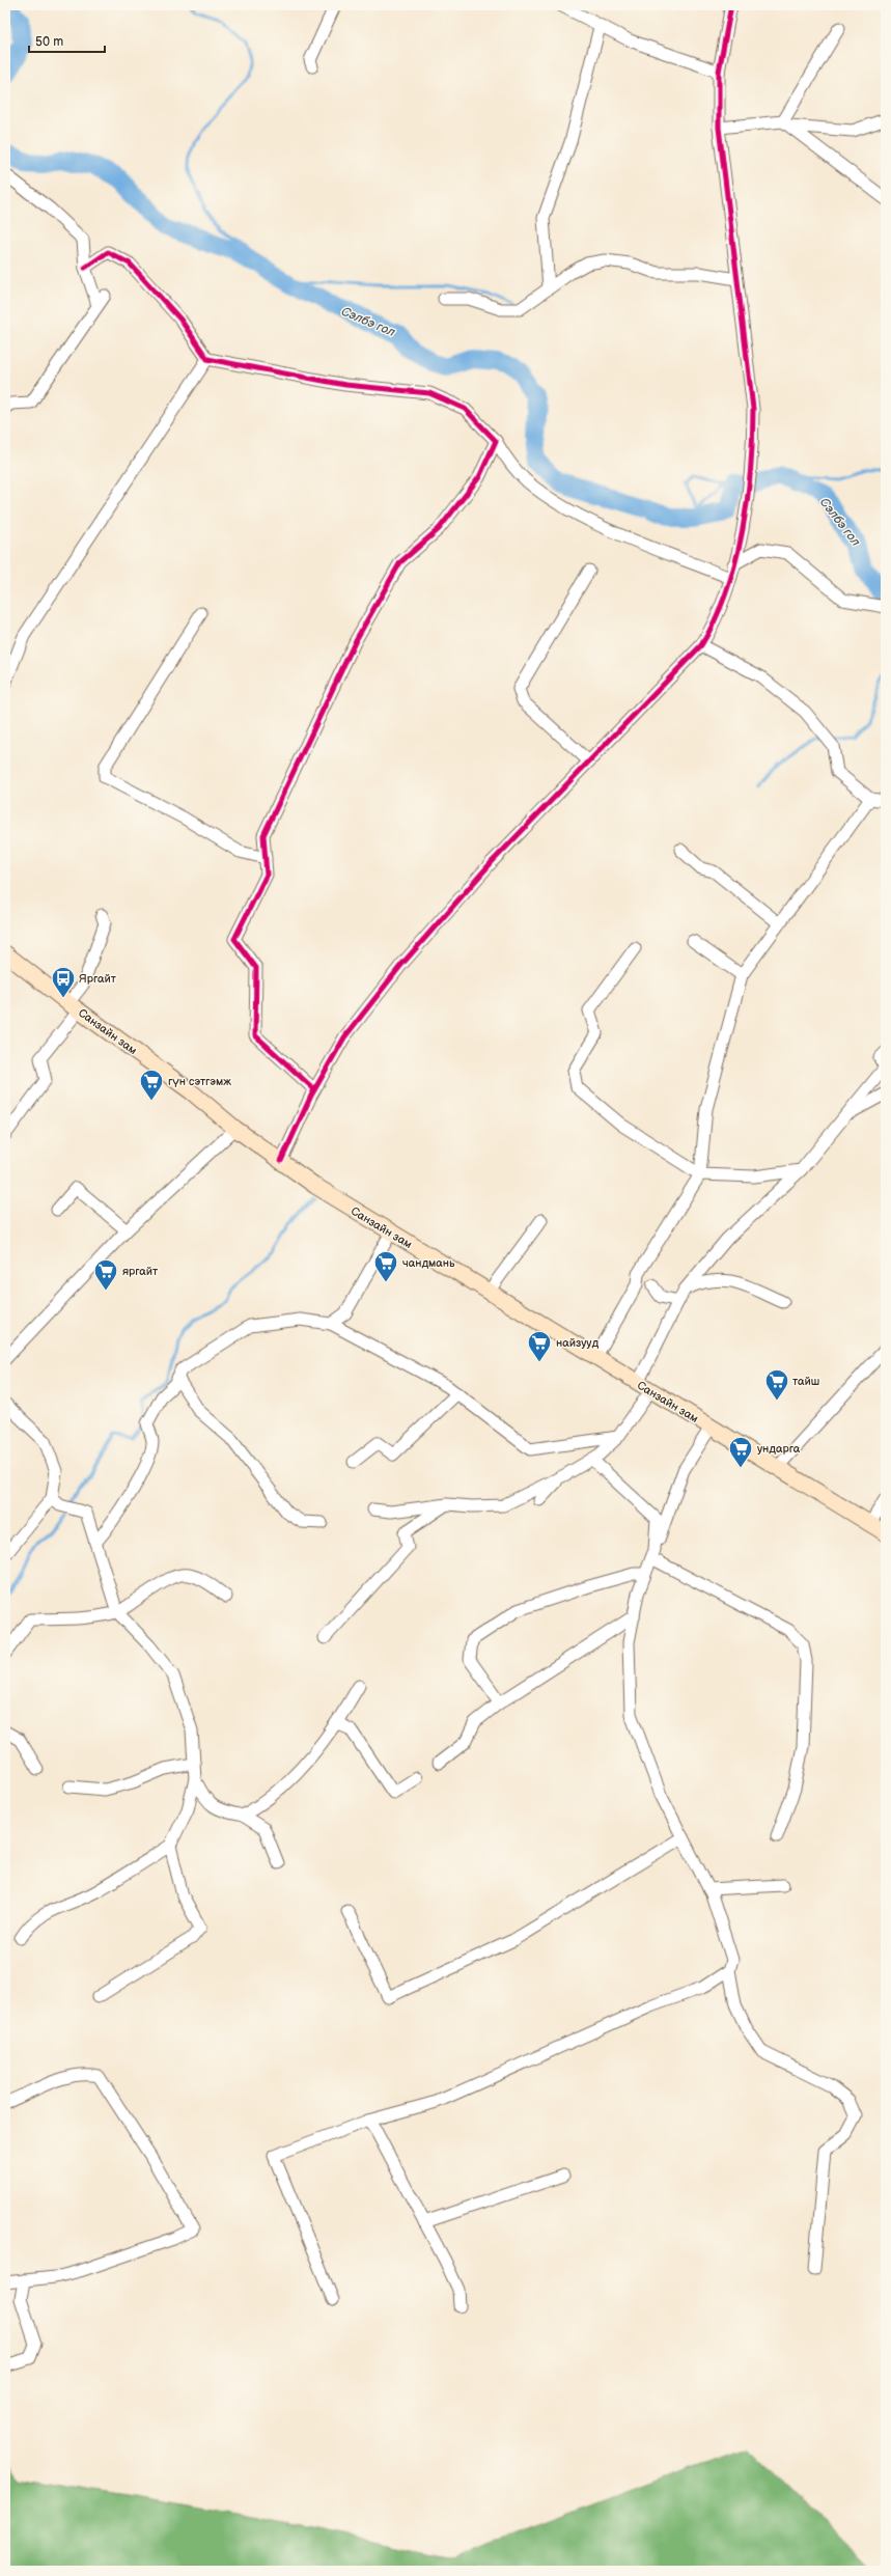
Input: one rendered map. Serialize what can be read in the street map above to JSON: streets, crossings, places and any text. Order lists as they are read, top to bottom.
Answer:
{
  "streets": {
    "main road": ["Санзайн зам"]
  },
  "water": ["Сэлбэ гол"],
  "places": {
    "bus stop": ["Яргайт"],
    "supermarket": [
      "гүн сэтгэмж",
      "чандмань",
      "яргайт",
      "найзууд",
      "тайш",
      "ундарга"
    ]
  },
  "scale_bar": "50 m"
}
